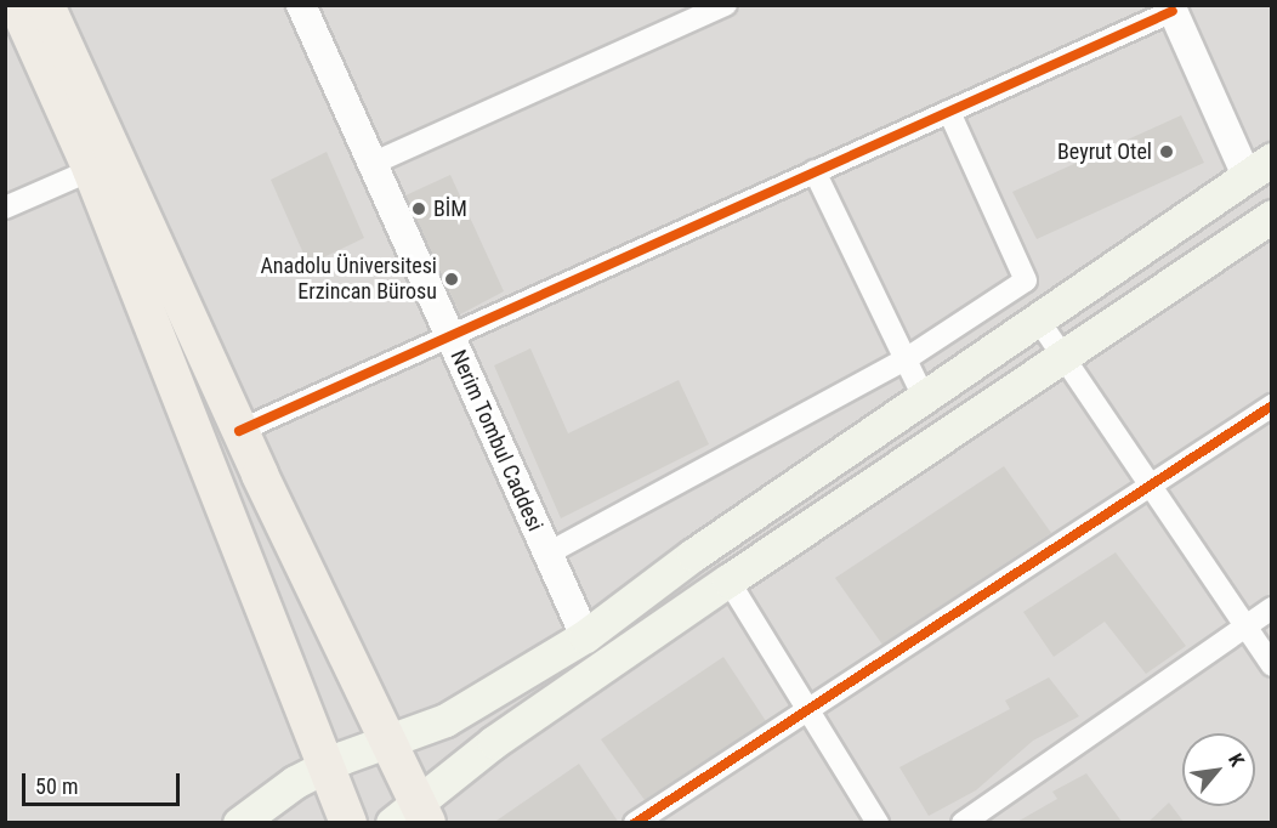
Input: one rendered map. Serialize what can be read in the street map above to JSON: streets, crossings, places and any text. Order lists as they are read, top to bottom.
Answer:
{
  "streets": {
    "street": ["Nerim Tombul Caddesi"]
  },
  "places": ["Beyrut Otel", "BİM", "Anadolu Üniversitesi Erzincan Bürosu"],
  "scale_bar": "50 m",
  "north": "top right"
}
